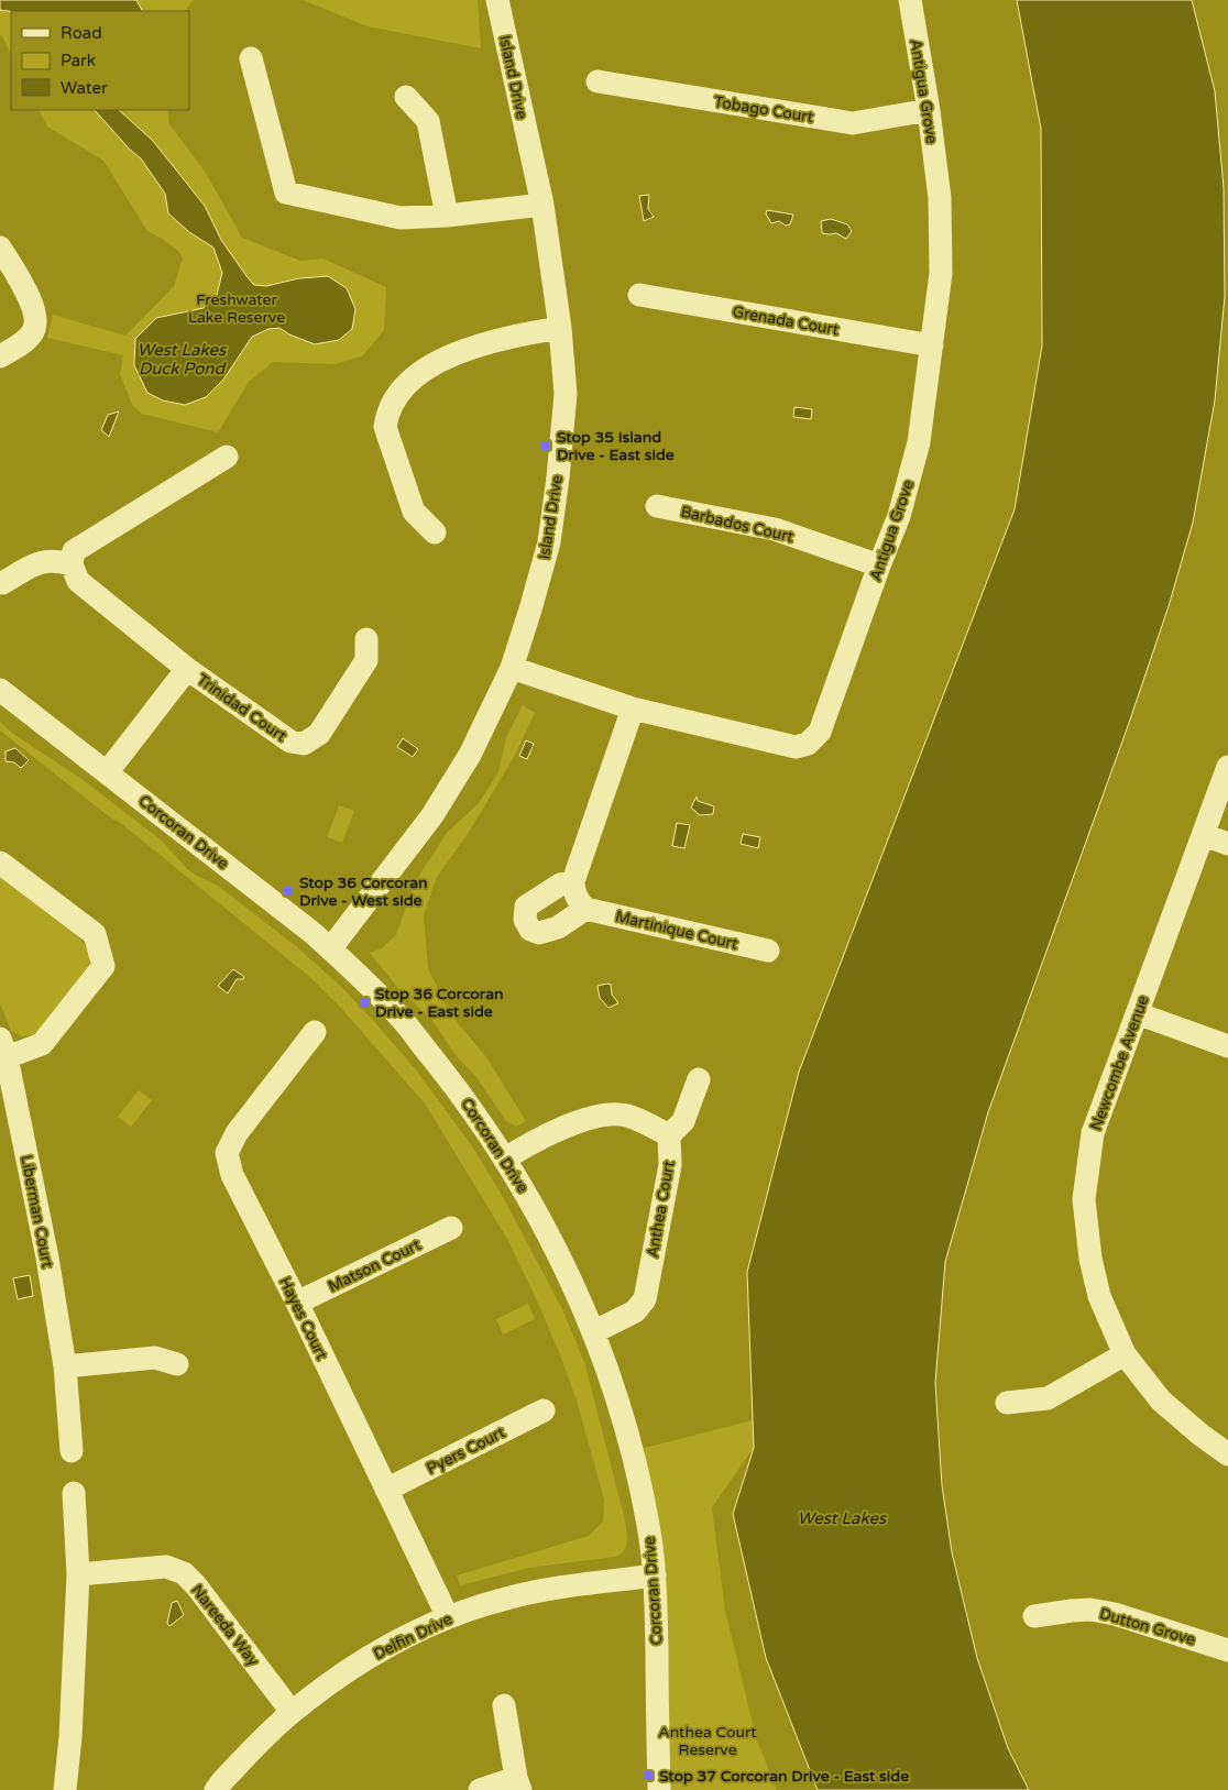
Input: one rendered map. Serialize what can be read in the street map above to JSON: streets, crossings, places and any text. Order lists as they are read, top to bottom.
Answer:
{
  "streets": {
    "street": [
      "Island Drive",
      "Antigua Grove",
      "Tobago Court",
      "Grenada Court",
      "Barbados Court",
      "Trinidad Court",
      "Corcoran Drive",
      "Martinique Court",
      "Newcombe Avenue",
      "Anthea Court",
      "Liberman Court",
      "Matson Court",
      "Hayes Court",
      "Pyers Court",
      "Nareeda Way",
      "Dutton Grove",
      "Delfin Drive"
    ]
  },
  "crossings": [
    ["Island Drive", "Antigua Grove"],
    ["Island Drive", "Corcoran Drive"],
    ["Antigua Grove", "Tobago Court"],
    ["Antigua Grove", "Grenada Court"],
    ["Antigua Grove", "Barbados Court"],
    ["Trinidad Court", "Corcoran Drive"],
    ["Corcoran Drive", "Anthea Court"],
    ["Corcoran Drive", "Delfin Drive"],
    ["Matson Court", "Hayes Court"],
    ["Hayes Court", "Pyers Court"],
    ["Hayes Court", "Delfin Drive"],
    ["Nareeda Way", "Delfin Drive"]
  ],
  "water": ["West Lakes Duck Pond", "West Lakes"],
  "parks": ["Freshwater Lake Reserve", "Anthea Court Reserve"],
  "places": {
    "transit": [
      "Stop 35 Island Drive - East side",
      "Stop 36 Corcoran Drive - West side",
      "Stop 36 Corcoran Drive - East side",
      "Stop 37 Corcoran Drive - East side"
    ]
  },
  "legend": ["Road", "Park", "Water"]
}
